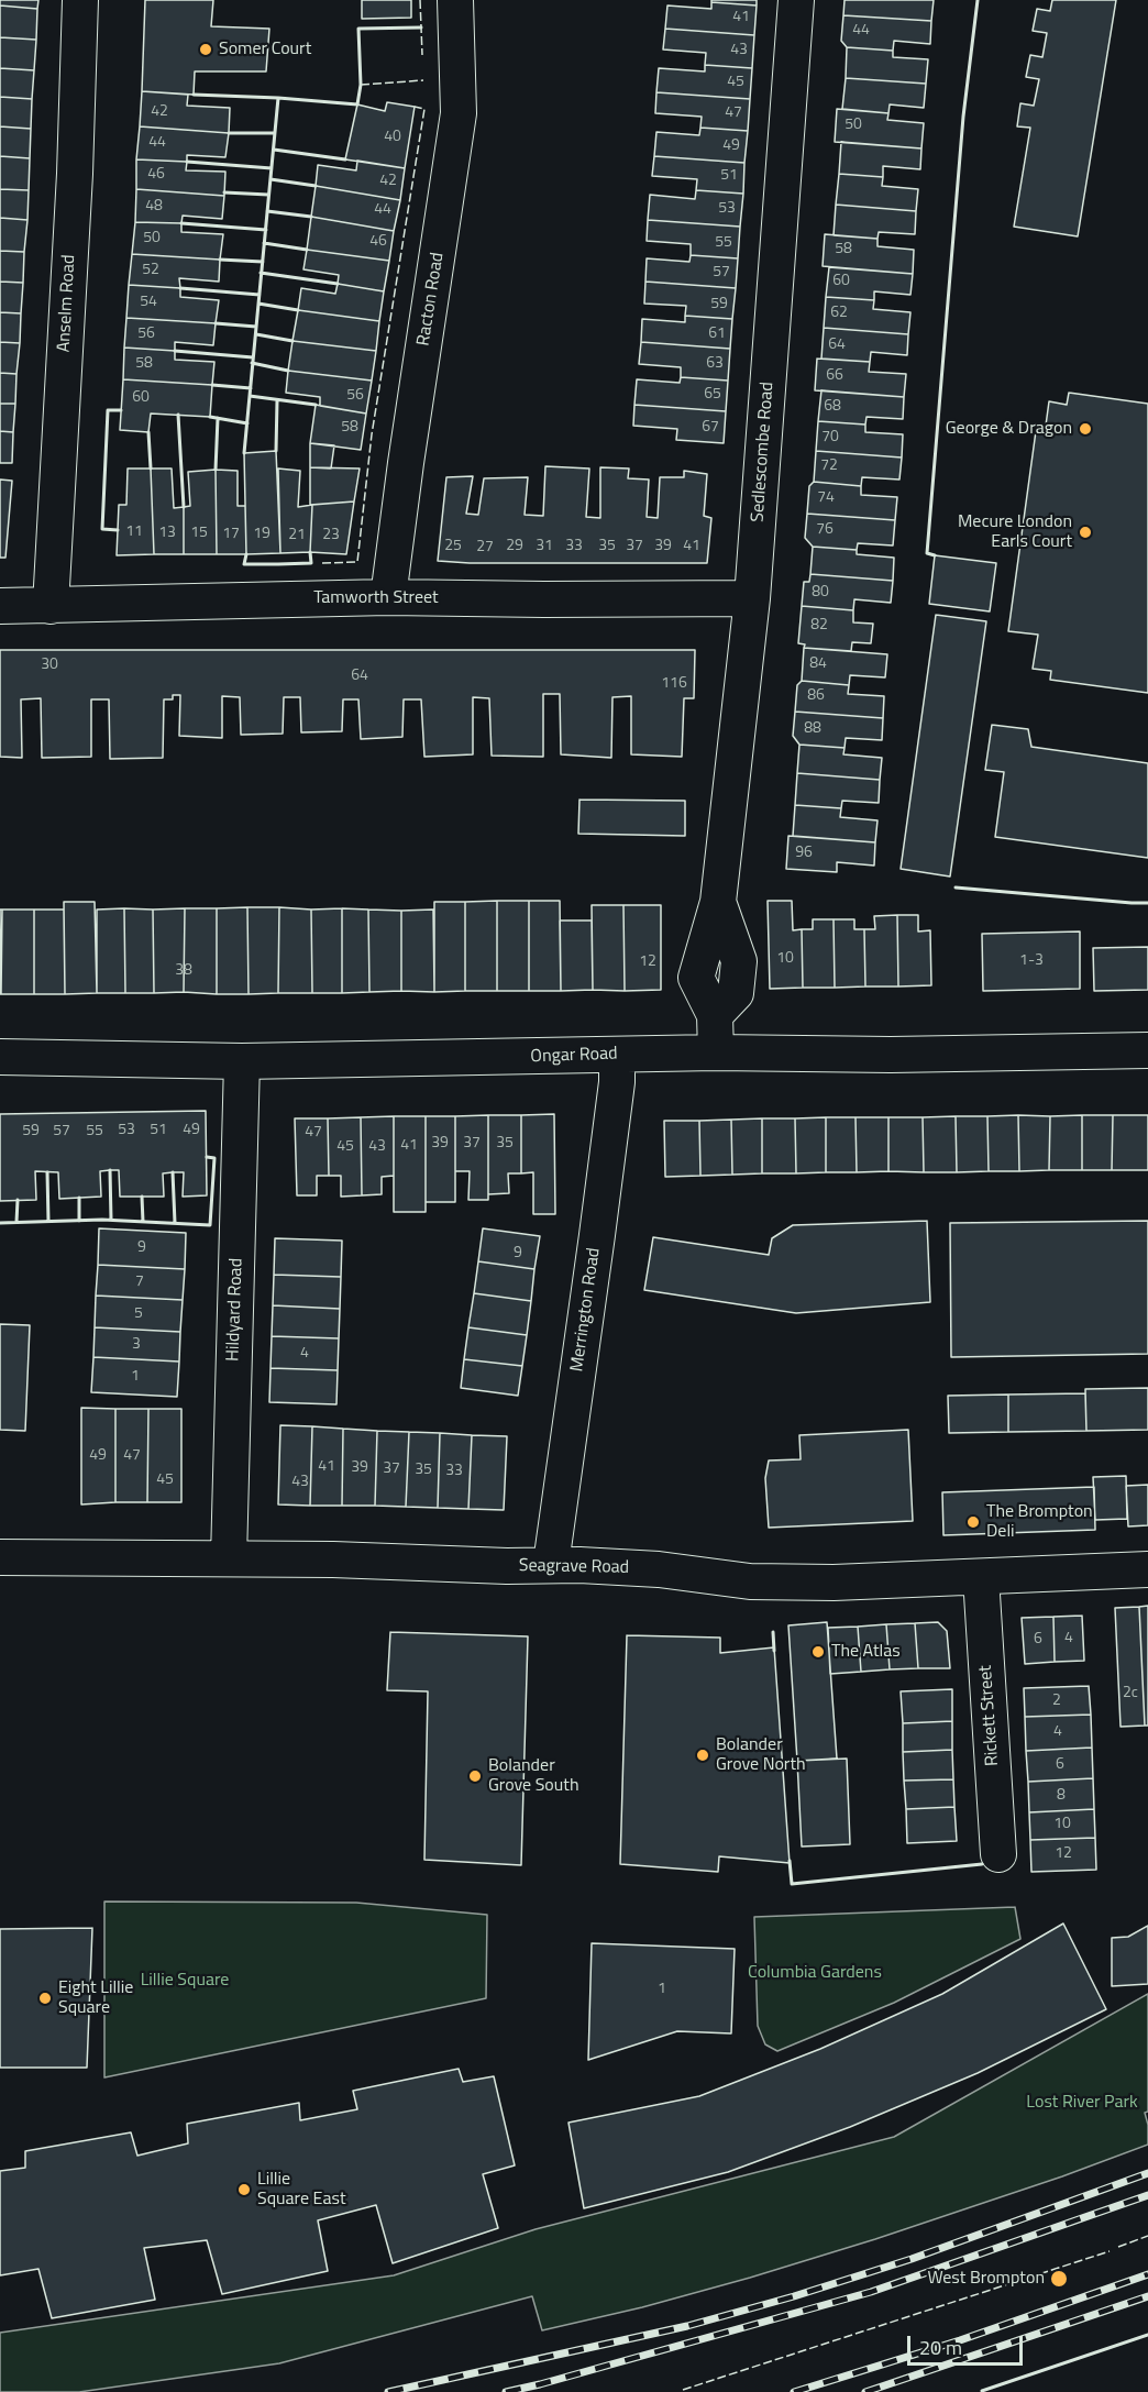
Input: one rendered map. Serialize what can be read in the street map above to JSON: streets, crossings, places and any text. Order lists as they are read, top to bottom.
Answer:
{
  "streets": {
    "street": [
      "Racton Road",
      "Anselm Road",
      "Sedlescombe Road",
      "Tamworth Street",
      "Ongar Road",
      "Hildyard Road",
      "Merrington Road",
      "Seagrave Road",
      "Rickett Street"
    ]
  },
  "crossings": [
    ["Racton Road", "Tamworth Street"],
    ["Anselm Road", "Tamworth Street"],
    ["Sedlescombe Road", "Tamworth Street"],
    ["Sedlescombe Road", "Ongar Road"],
    ["Ongar Road", "Hildyard Road"],
    ["Ongar Road", "Merrington Road"],
    ["Hildyard Road", "Seagrave Road"],
    ["Merrington Road", "Seagrave Road"],
    ["Seagrave Road", "Rickett Street"]
  ],
  "parks": ["Columbia Gardens", "Lillie Square", "Lost River Park"],
  "places": [
    "Somer Court",
    "George & Dragon",
    "Mecure London Earls Court",
    "The Brompton Deli",
    "The Atlas",
    "Bolander Grove North",
    "Bolander Grove South",
    "Eight Lillie Square",
    "Lillie Square East",
    "West Brompton"
  ],
  "house_numbers": [
    "41",
    "44",
    "43",
    "45",
    "42",
    "47",
    "50",
    "40",
    "44",
    "49",
    "46",
    "51",
    "42",
    "48",
    "53",
    "44",
    "50",
    "46",
    "55",
    "58",
    "52",
    "57",
    "60",
    "54",
    "59",
    "62",
    "56",
    "61",
    "64",
    "58",
    "63",
    "66",
    "65",
    "56",
    "60",
    "68",
    "58",
    "67",
    "70",
    "72",
    "74",
    "76",
    "11",
    "13",
    "15",
    "17",
    "19",
    "21",
    "23",
    "25",
    "29",
    "31",
    "33",
    "35",
    "37",
    "39",
    "41",
    "27",
    "80",
    "82",
    "84",
    "30",
    "64",
    "116",
    "86",
    "88",
    "96",
    "10",
    "1-3",
    "12",
    "38",
    "53",
    "51",
    "49",
    "59",
    "57",
    "55",
    "47",
    "39",
    "37",
    "35",
    "41",
    "45",
    "43",
    "9",
    "9",
    "7",
    "5",
    "3",
    "4",
    "1",
    "49",
    "47",
    "41",
    "39",
    "37",
    "35",
    "33",
    "45",
    "43",
    "4",
    "6",
    "2c",
    "2",
    "4",
    "6",
    "8",
    "10",
    "12",
    "1"
  ],
  "scale_bar": "20 m"
}
